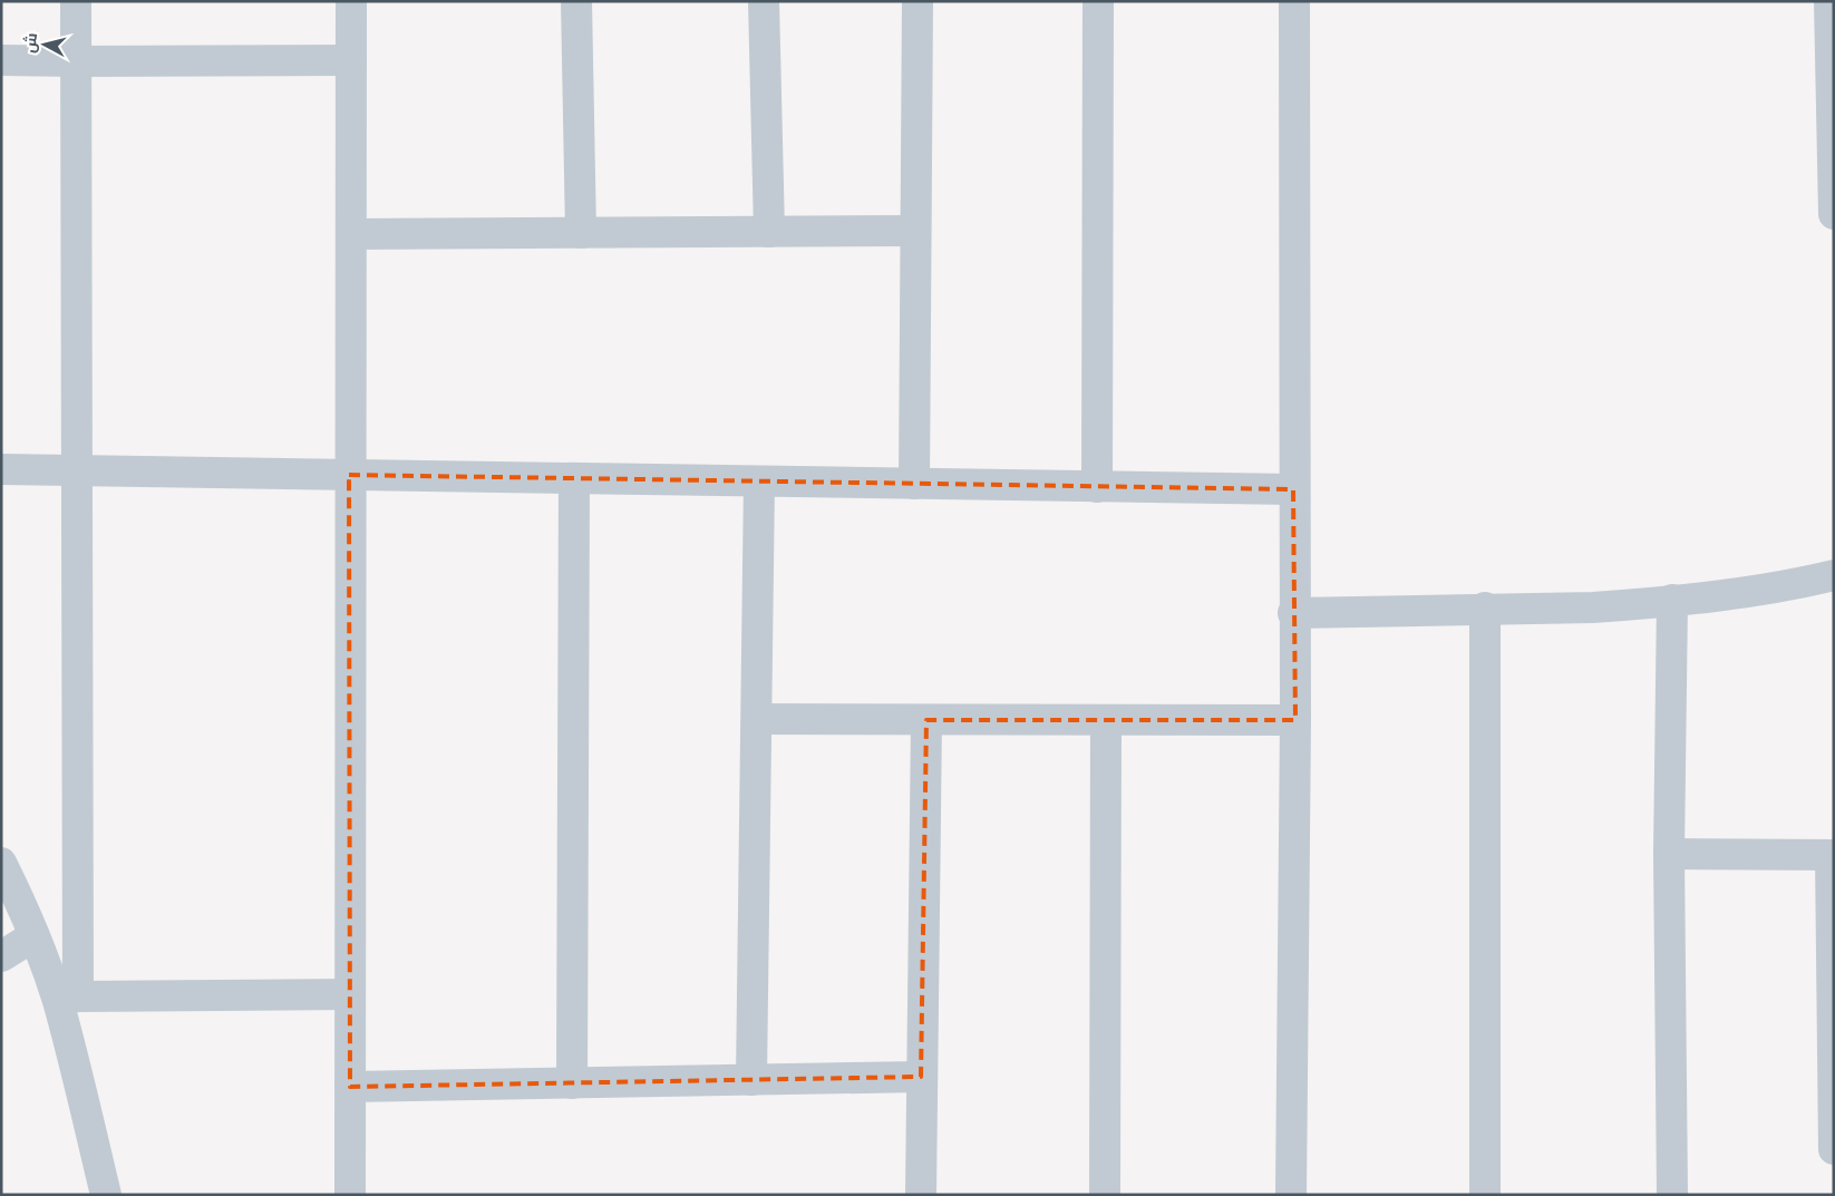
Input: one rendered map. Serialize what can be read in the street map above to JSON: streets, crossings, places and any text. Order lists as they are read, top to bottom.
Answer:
{
  "north": "left"
}
